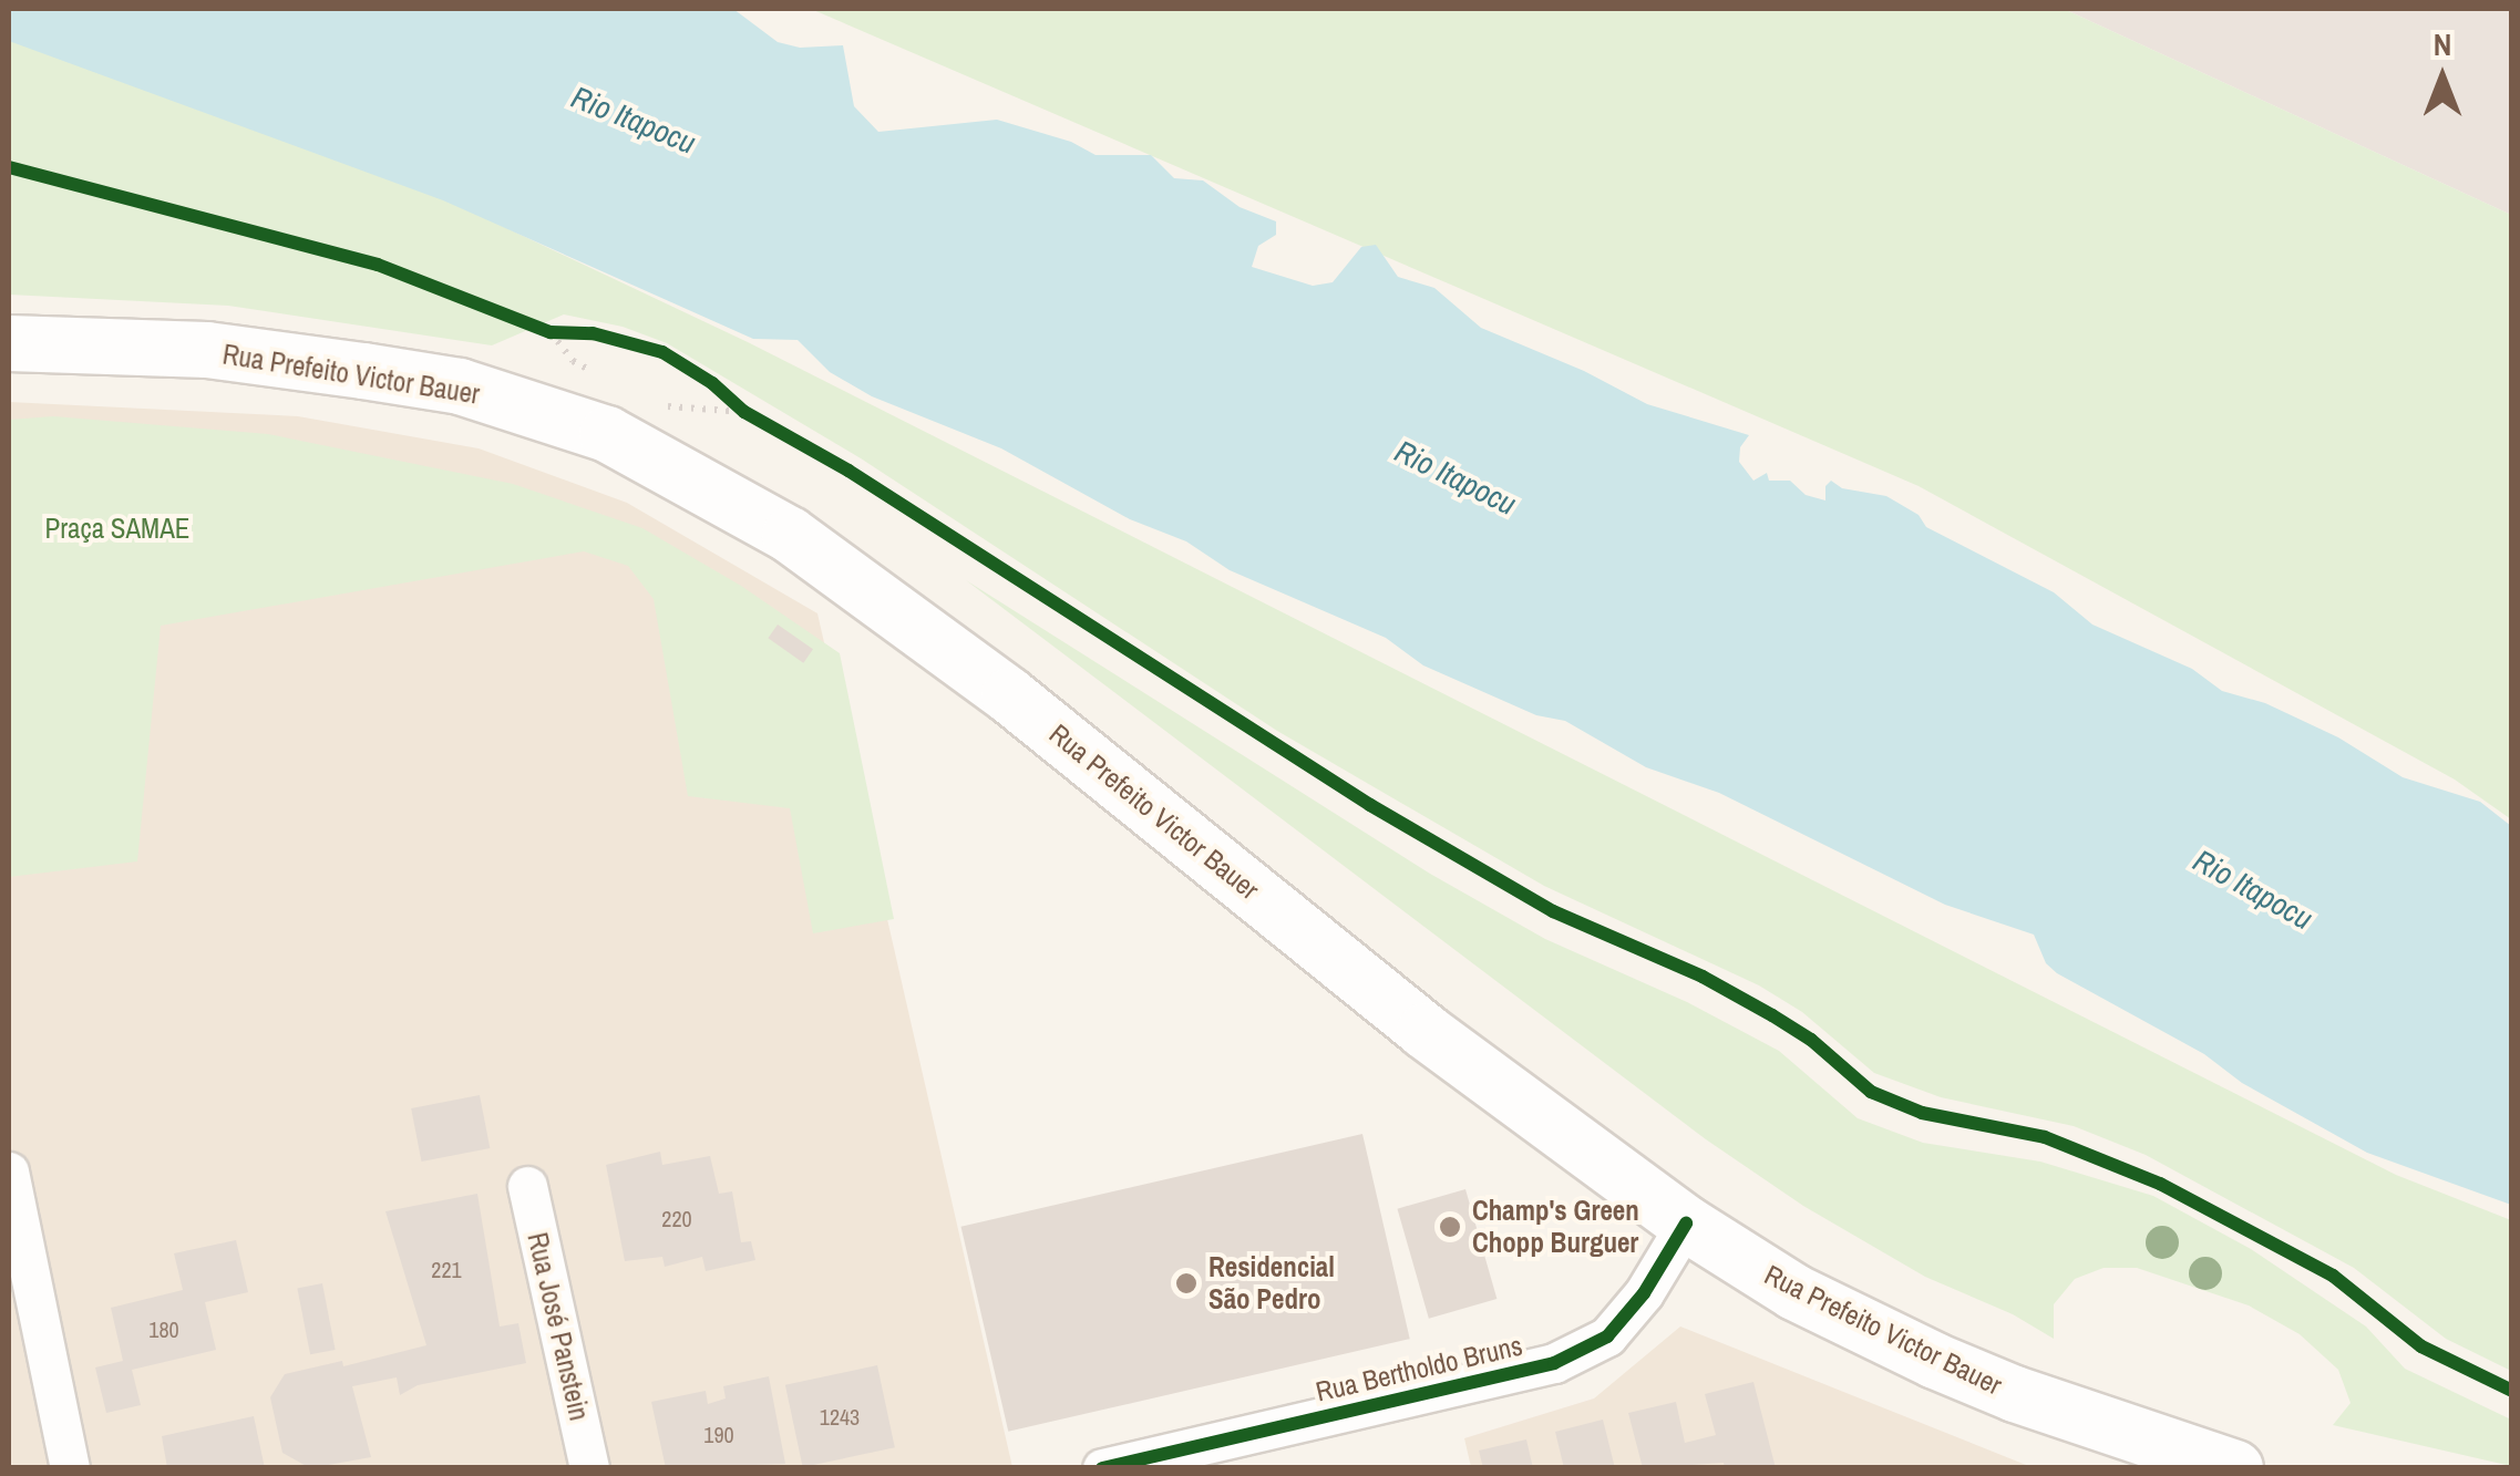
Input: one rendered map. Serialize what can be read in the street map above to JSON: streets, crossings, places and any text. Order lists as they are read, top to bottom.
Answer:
{
  "streets": {
    "main road": ["Rua Prefeito Victor Bauer"],
    "street": ["Rua José Panstein", "Rua Bertholdo Bruns"]
  },
  "crossings": [
    ["Rua Prefeito Victor Bauer", "Rua Bertholdo Bruns"]
  ],
  "water": ["Rio Itapocu"],
  "parks": ["Praça SAMAE"],
  "places": ["Champ's Green Chopp Burguer", "Residencial São Pedro"],
  "house_numbers": [
    "220",
    "221",
    "180",
    "1243",
    "190"
  ],
  "north": "top"
}
